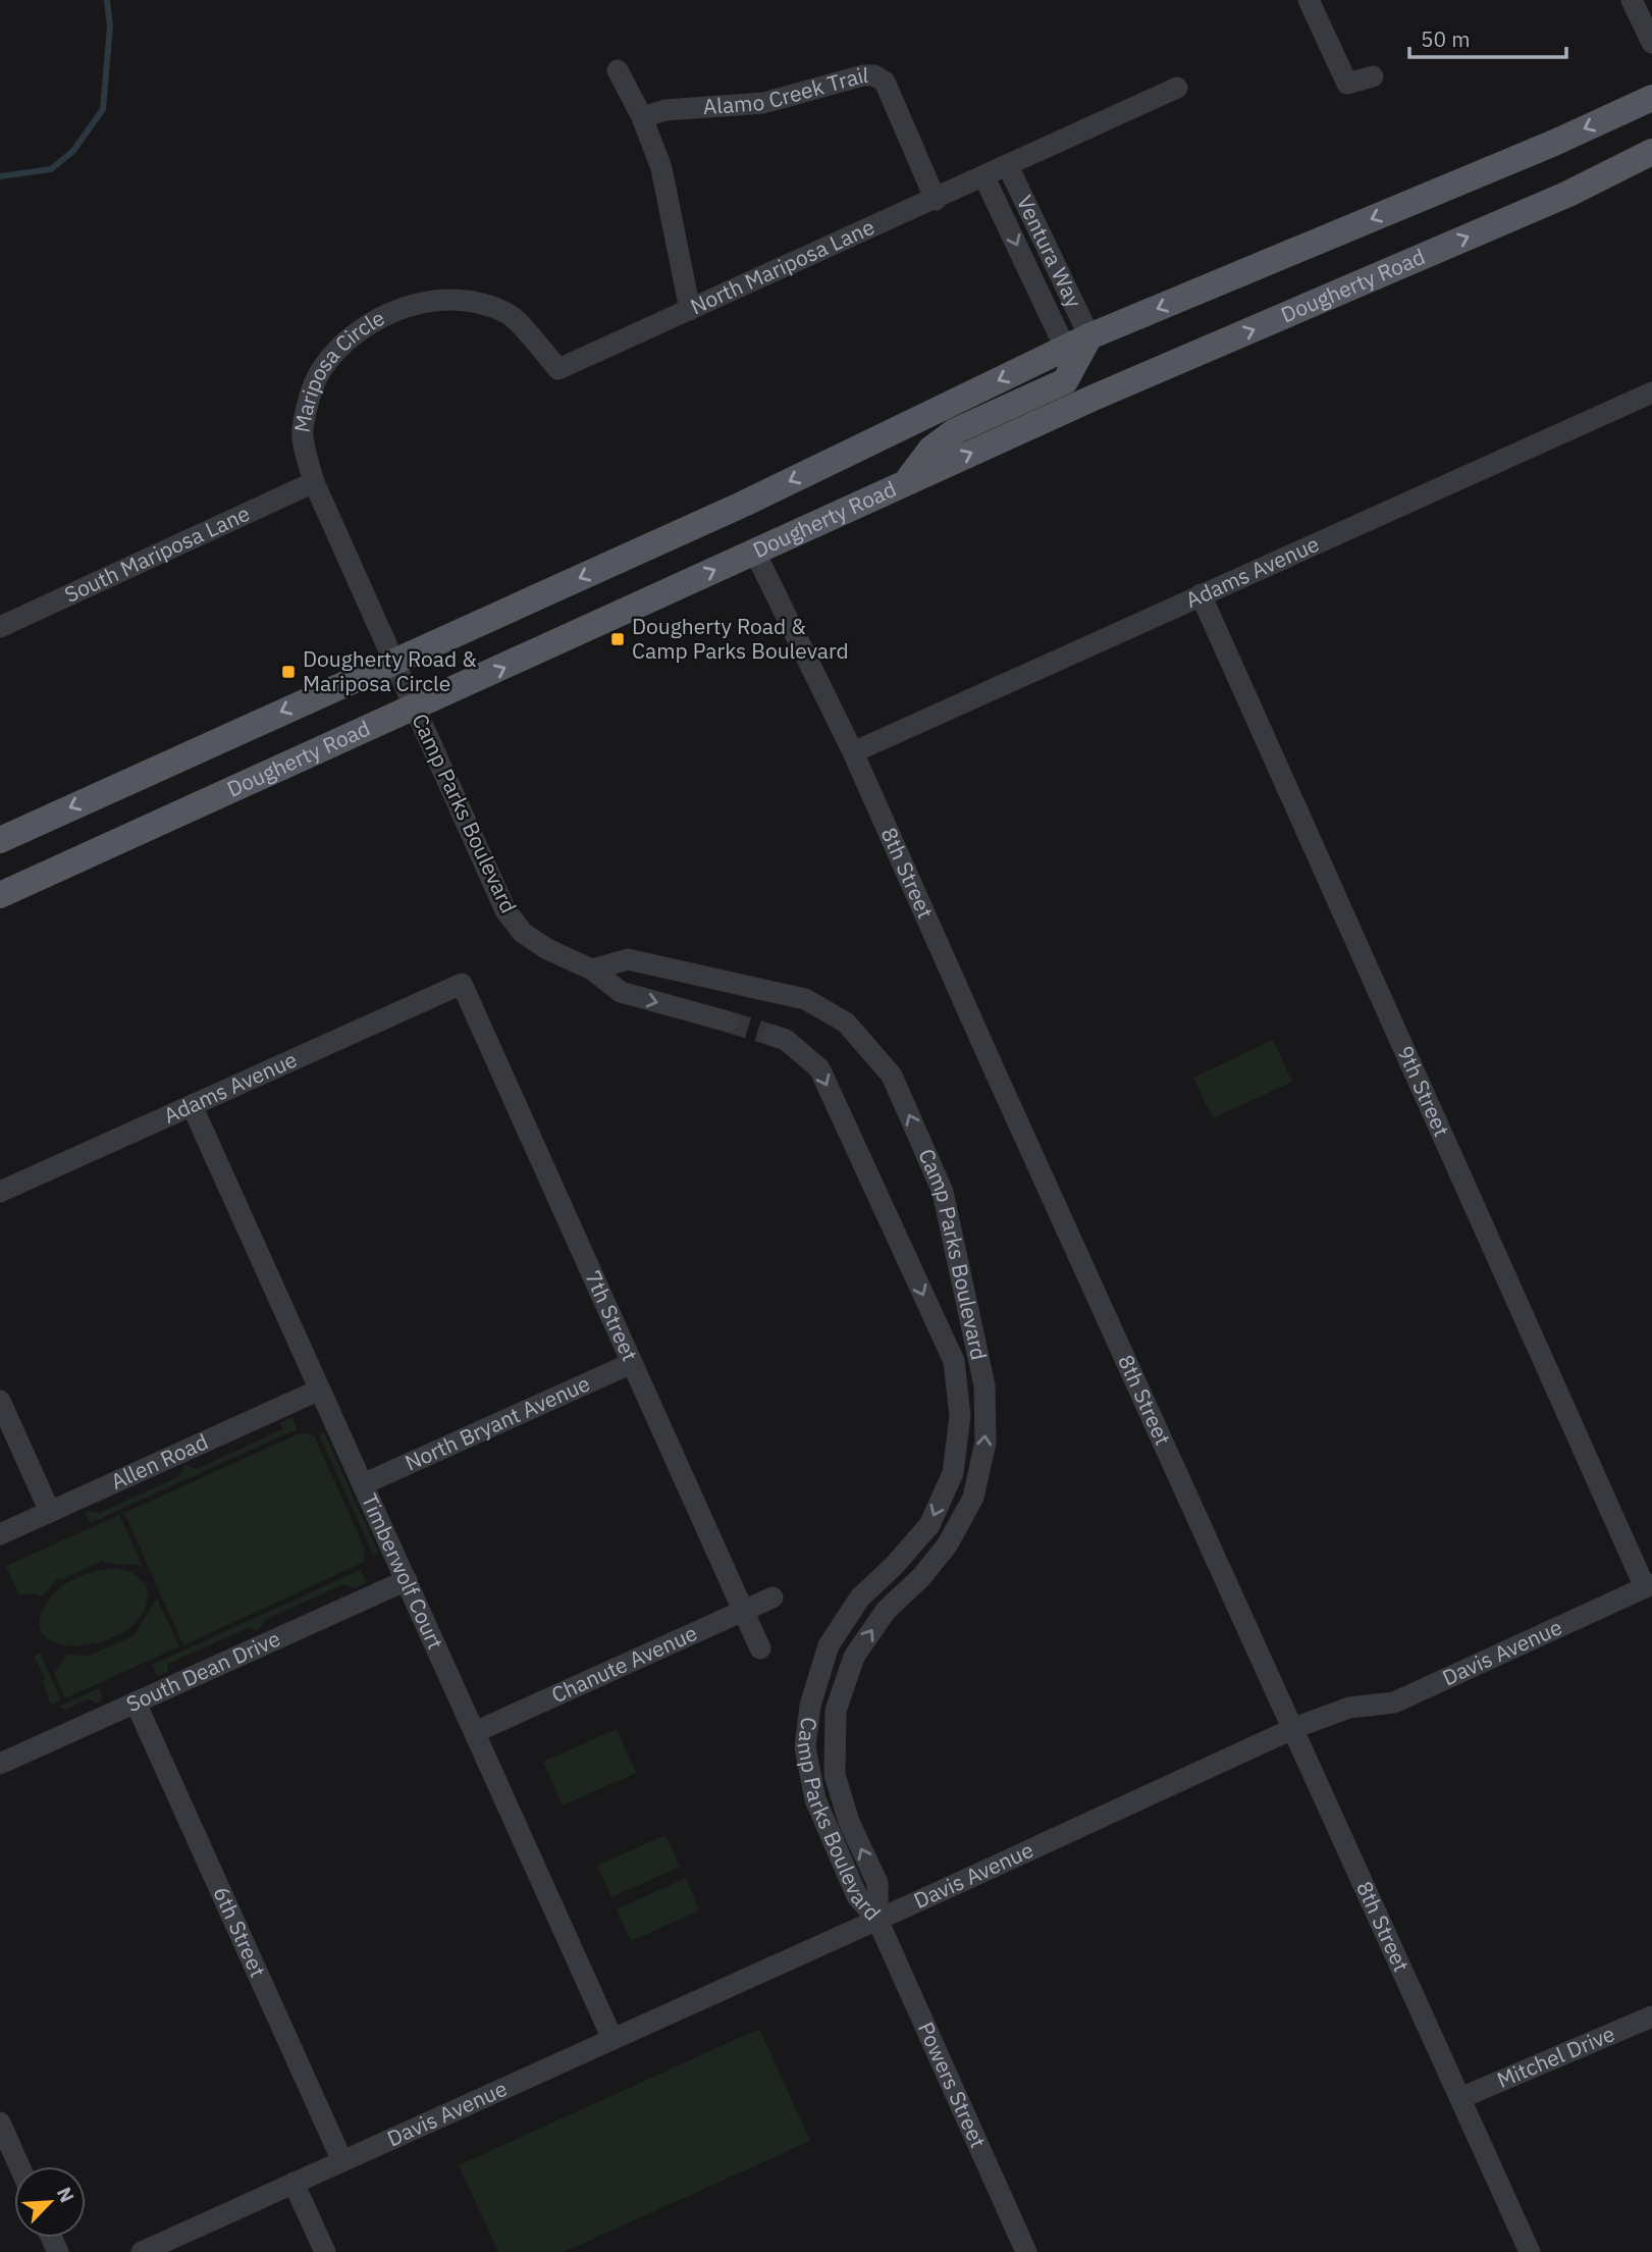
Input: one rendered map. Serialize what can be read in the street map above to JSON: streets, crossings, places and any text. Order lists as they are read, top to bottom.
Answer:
{
  "streets": {
    "main road": ["Dougherty Road"],
    "street": [
      "Alamo Creek Trail",
      "Ventura Way",
      "North Mariposa Lane",
      "Mariposa Circle",
      "South Mariposa Lane",
      "Adams Avenue",
      "Camp Parks Boulevard",
      "8th Street",
      "9th Street",
      "7th Street",
      "North Bryant Avenue",
      "Allen Road",
      "Timberwolf Court",
      "Davis Avenue",
      "Chanute Avenue",
      "South Dean Drive",
      "6th Street",
      "Mitchel Drive",
      "Powers Street"
    ]
  },
  "crossings": [
    ["Alamo Creek Trail", "North Mariposa Lane"],
    ["Ventura Way", "North Mariposa Lane"],
    ["North Mariposa Lane", "Mariposa Circle"],
    ["Dougherty Road", "Camp Parks Boulevard"],
    ["Dougherty Road", "8th Street"],
    ["Mariposa Circle", "South Mariposa Lane"],
    ["Mariposa Circle", "Camp Parks Boulevard"],
    ["Adams Avenue", "8th Street"],
    ["Adams Avenue", "9th Street"],
    ["Adams Avenue", "7th Street"],
    ["Adams Avenue", "Timberwolf Court"],
    ["Camp Parks Boulevard", "Davis Avenue"],
    ["Camp Parks Boulevard", "Powers Street"],
    ["8th Street", "Davis Avenue"],
    ["8th Street", "Mitchel Drive"],
    ["9th Street", "Davis Avenue"],
    ["7th Street", "North Bryant Avenue"],
    ["7th Street", "Chanute Avenue"],
    ["North Bryant Avenue", "Timberwolf Court"],
    ["Allen Road", "Timberwolf Court"],
    ["Timberwolf Court", "Davis Avenue"],
    ["Timberwolf Court", "Chanute Avenue"],
    ["Timberwolf Court", "South Dean Drive"],
    ["Davis Avenue", "6th Street"],
    ["Davis Avenue", "Powers Street"],
    ["South Dean Drive", "6th Street"]
  ],
  "places": {
    "transit": ["Dougherty Road & Camp Parks Boulevard", "Dougherty Road & Mariposa Circle"]
  },
  "scale_bar": "50 m",
  "north": "top right"
}
